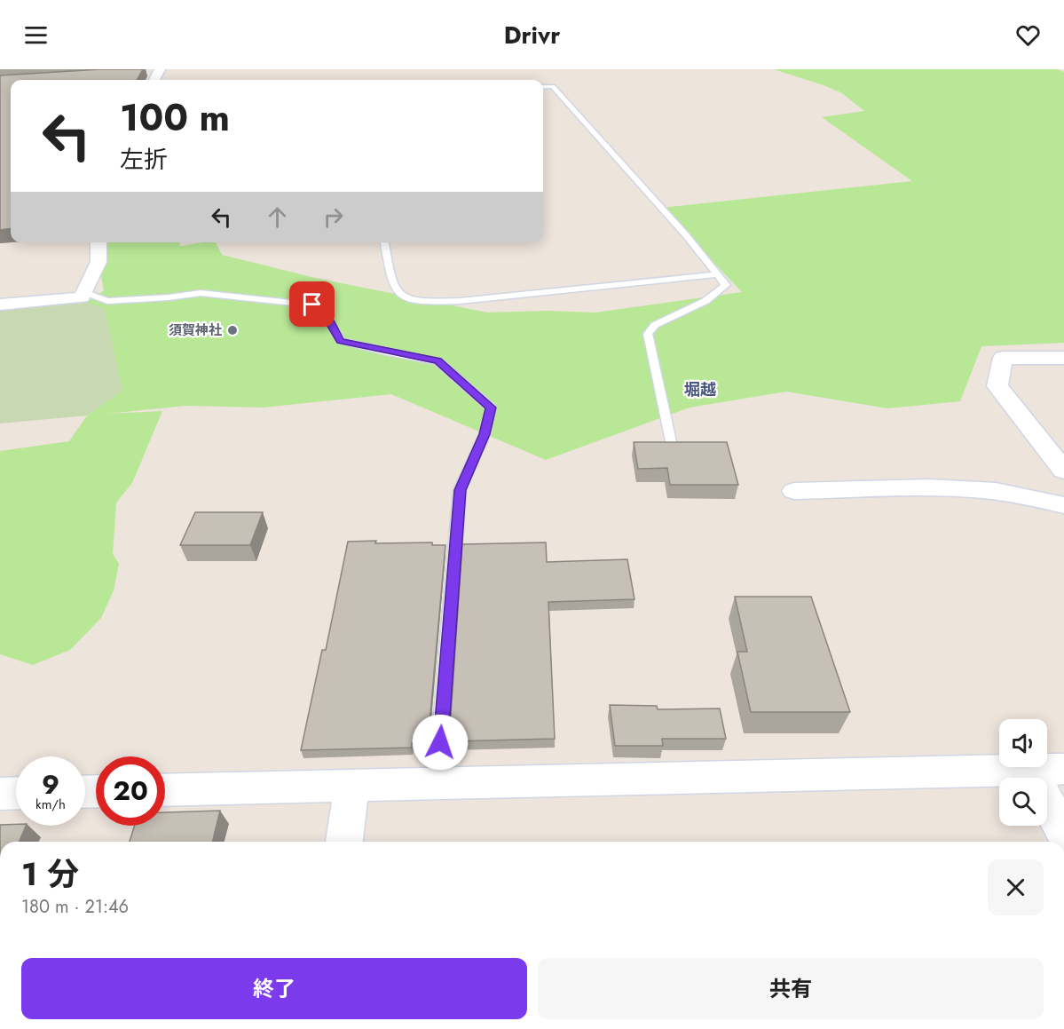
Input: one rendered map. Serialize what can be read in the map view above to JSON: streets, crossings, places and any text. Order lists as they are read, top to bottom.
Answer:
{
  "districts": ["堀越"],
  "places": ["須賀神社"],
  "page": {
    "header": "Drivr",
    "turn": ["100 m", "左折"],
    "speed": "9 km/h",
    "limit": "20",
    "heading": ["1 分", "180 m · 21:46"],
    "buttons": ["終了", "共有"]
  }
}
